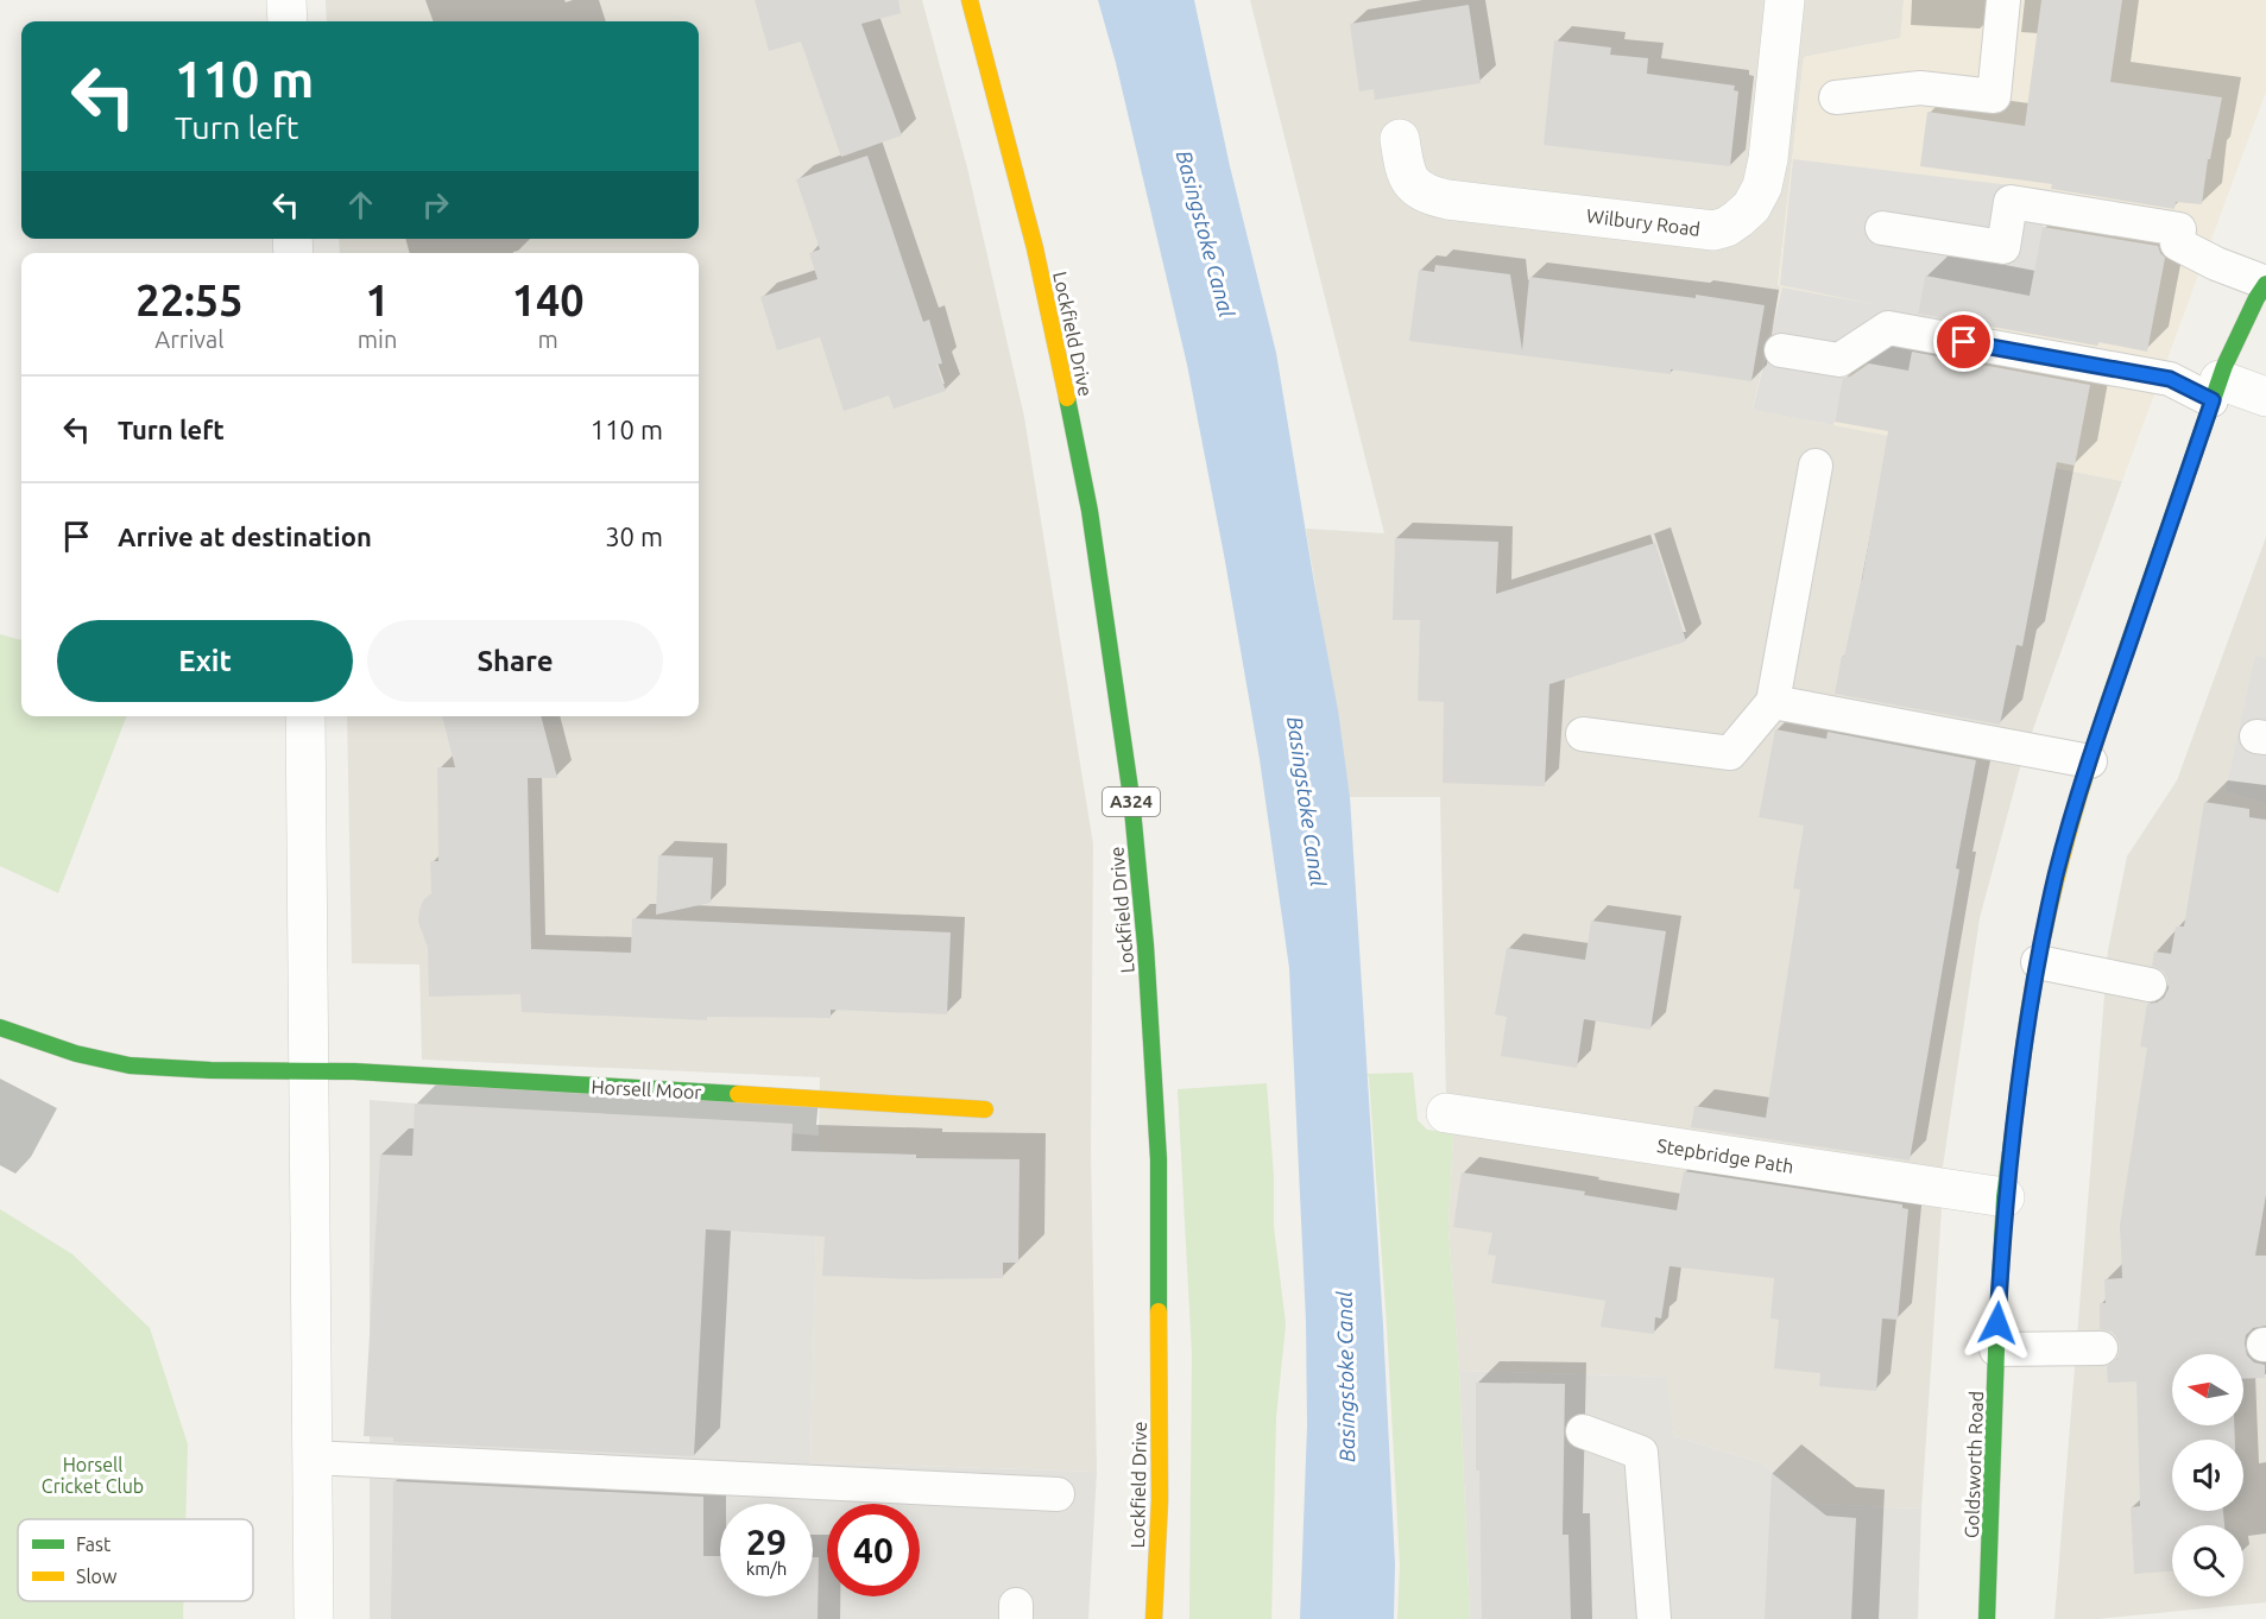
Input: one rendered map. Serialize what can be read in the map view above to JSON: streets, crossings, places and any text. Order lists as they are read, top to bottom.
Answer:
{
  "streets": {
    "street": [
      "Wilbury Road",
      "Lockfield Drive",
      "A324",
      "Horsell Moor",
      "Stepbridge Path",
      "Goldsworth Road"
    ]
  },
  "crossings": [
    ["Stepbridge Path", "Goldsworth Road"]
  ],
  "water": ["Basingstoke Canal"],
  "parks": ["Horsell Cricket Club"],
  "legend": ["Fast", "Slow"],
  "north": "left",
  "page": {
    "turn": ["110 m", "Turn left"],
    "eta": [
      "22:55",
      "Arrival",
      "1",
      "min",
      "140",
      "m"
    ],
    "list": [
      {
        "name": "Turn left",
        "value": "110 m"
      },
      {
        "name": "Arrive at destination",
        "value": "30 m"
      }
    ],
    "buttons": ["Exit", "Share"],
    "speed": "29 km/h",
    "limit": "40"
  }
}
